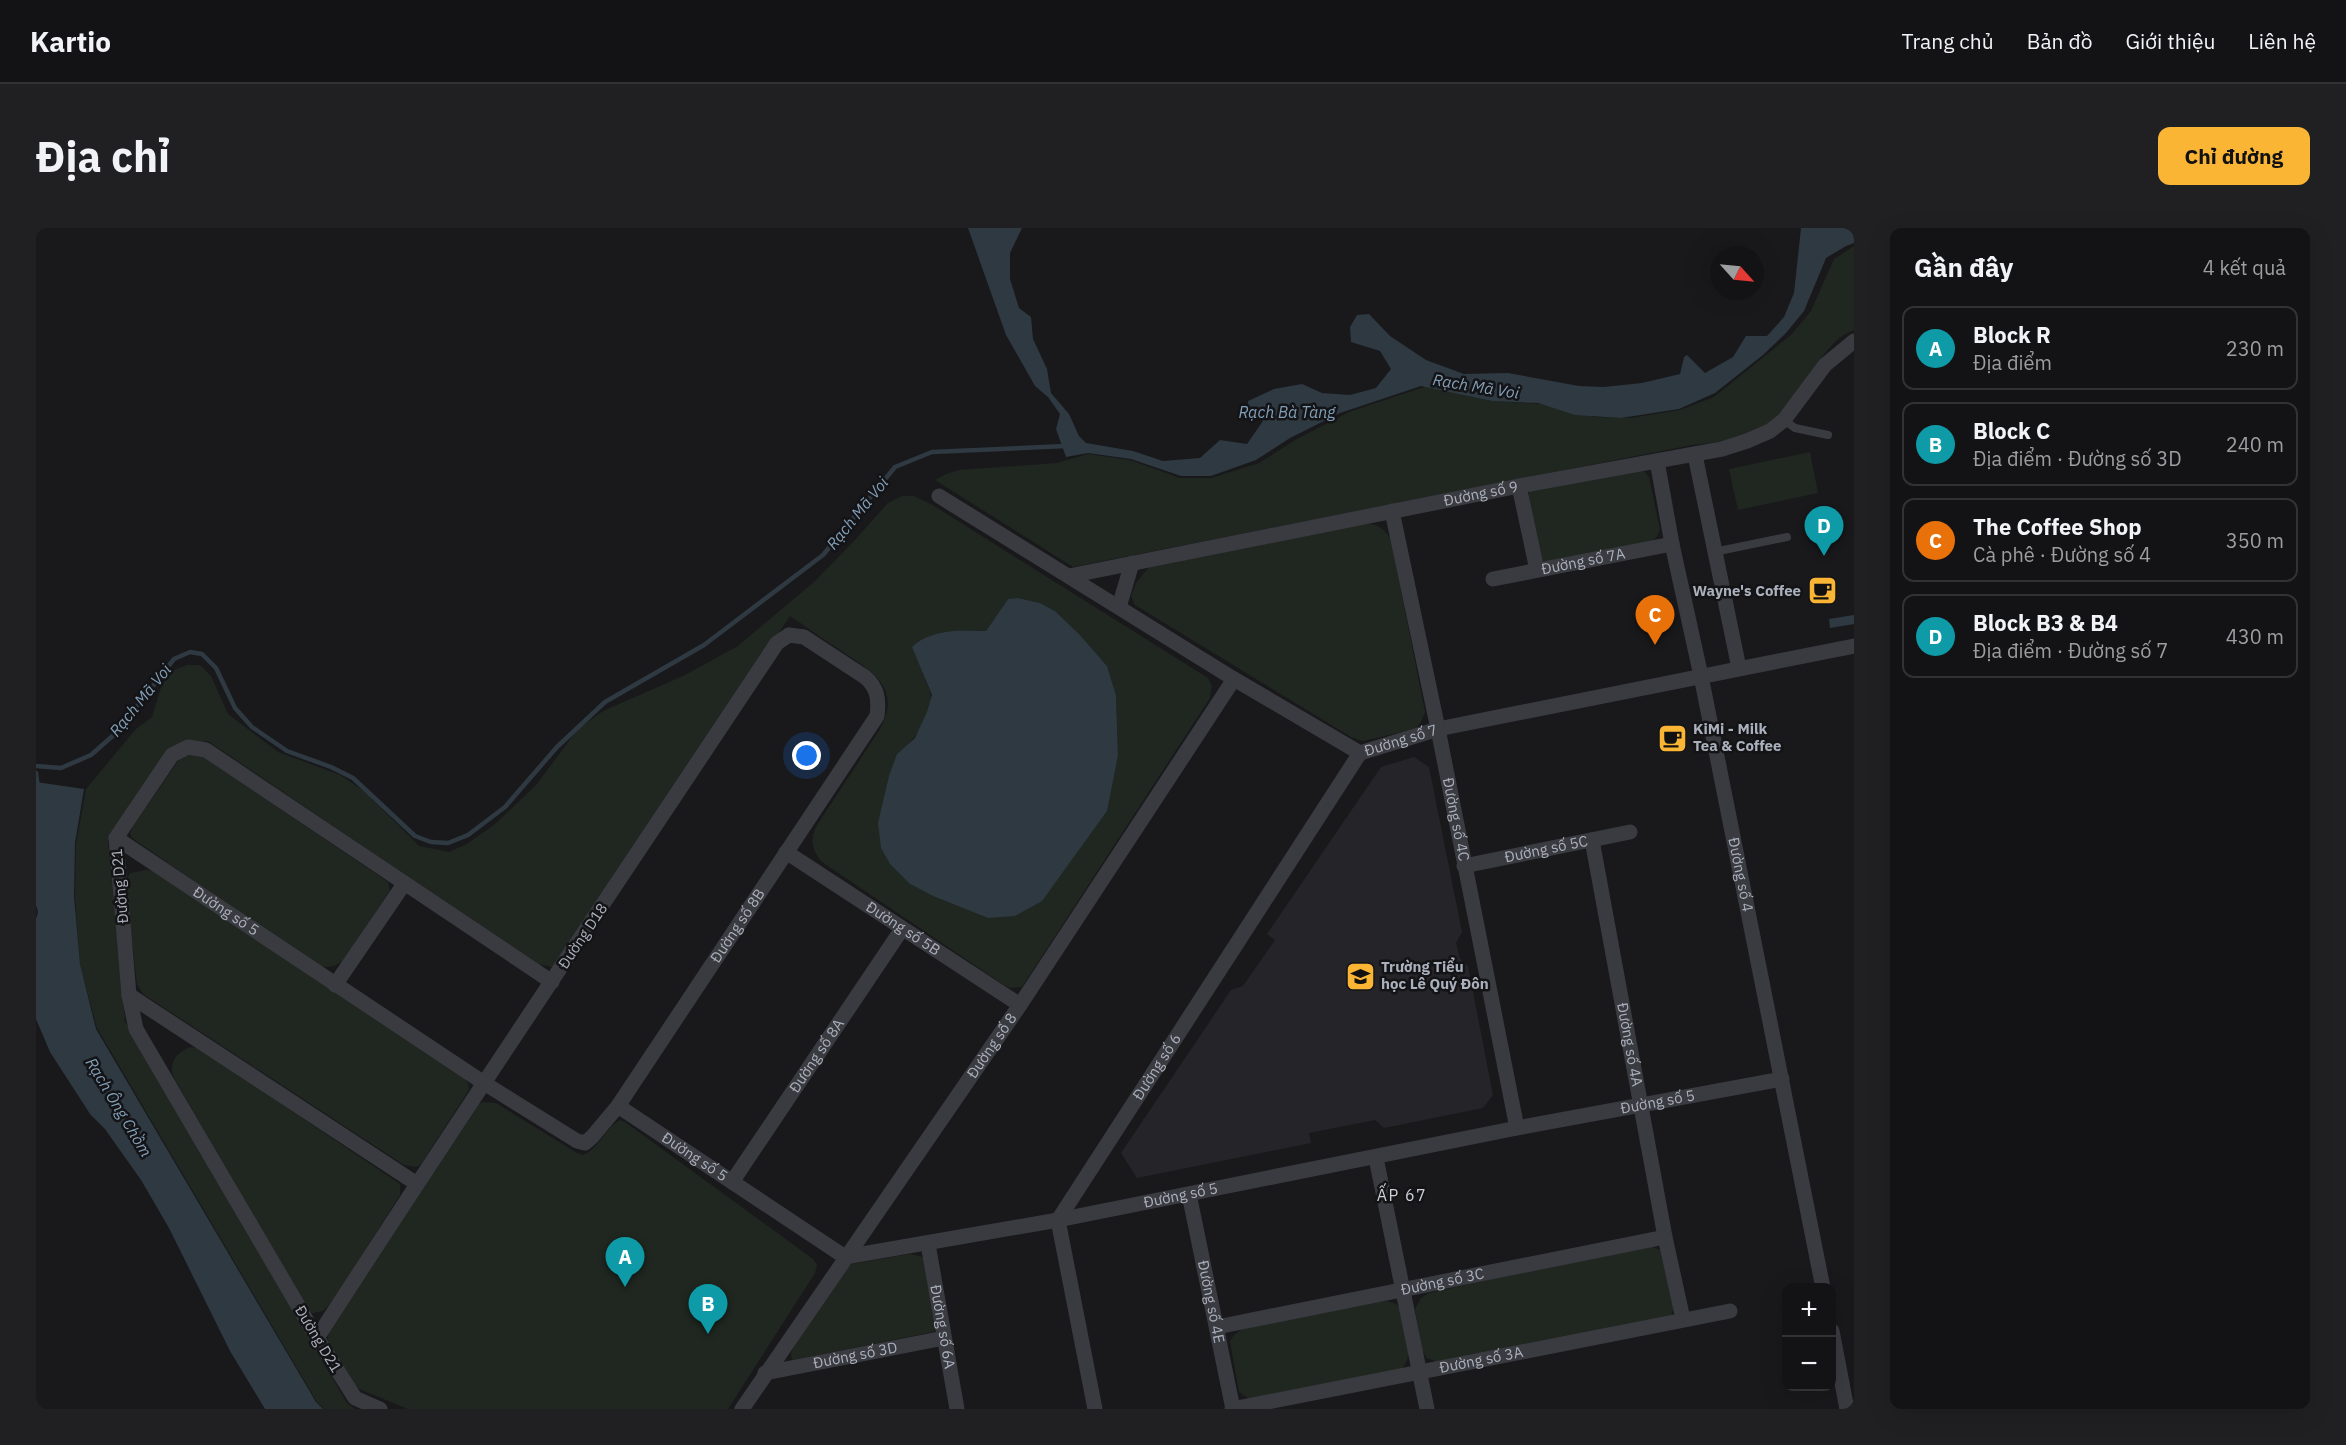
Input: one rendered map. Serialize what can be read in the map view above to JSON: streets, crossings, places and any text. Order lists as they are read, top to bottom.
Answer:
{
  "streets": {
    "street": [
      "Đường số 9",
      "Đường số 7A",
      "Đường số 7",
      "Đường số 4C",
      "Đường số 5C",
      "Đường số 4",
      "Đường D21",
      "Đường số 5",
      "Đường số 8B",
      "Đường số 5B",
      "Đường D18",
      "Đường số 4A",
      "Đường số 8",
      "Đường số 8A",
      "Đường số 6",
      "Đường số 3C",
      "Đường số 4E",
      "Đường số 6A",
      "Đường số 3D",
      "Đường số 3A"
    ]
  },
  "crossings": [
    ["Đường số 9", "Đường số 7"],
    ["Đường số 9", "Đường số 4C"],
    ["Đường số 9", "Đường số 4"],
    ["Đường số 7A", "Đường số 4"],
    ["Đường số 7", "Đường số 4C"],
    ["Đường số 7", "Đường số 4"],
    ["Đường số 7", "Đường số 8"],
    ["Đường số 7", "Đường số 6"],
    ["Đường số 4C", "Đường số 5C"],
    ["Đường số 4C", "Đường số 5"],
    ["Đường số 5C", "Đường số 4A"],
    ["Đường số 4", "Đường số 5"],
    ["Đường D21", "Đường số 5"],
    ["Đường D21", "Đường D18"],
    ["Đường số 5", "Đường số 8B"],
    ["Đường số 5", "Đường D18"],
    ["Đường số 5", "Đường số 4A"],
    ["Đường số 5", "Đường số 8"],
    ["Đường số 5", "Đường số 8A"],
    ["Đường số 5", "Đường số 6"],
    ["Đường số 5", "Đường số 4E"],
    ["Đường số 5", "Đường số 6A"],
    ["Đường số 8B", "Đường số 5B"],
    ["Đường số 8B", "Đường D18"],
    ["Đường số 5B", "Đường số 8"],
    ["Đường số 5B", "Đường số 8A"],
    ["Đường số 4A", "Đường số 3C"],
    ["Đường số 4A", "Đường số 3A"],
    ["Đường số 8", "Đường số 3D"],
    ["Đường số 3C", "Đường số 4E"],
    ["Đường số 4E", "Đường số 3A"],
    ["Đường số 6A", "Đường số 3D"]
  ],
  "districts": ["ẤP 67"],
  "water": ["Rạch Mã Voi", "Rạch Bà Tàng", "Rạch Ông Chồm"],
  "places": {
    "cafe": ["Wayne's Coffee", "KiMi - Milk Tea & Coffee"],
    "school or university": ["Trường Tiểu học Lê Quý Đôn"]
  },
  "north": "bottom right",
  "page": {
    "header": "Kartio",
    "nav": [
      "Trang chủ",
      "Bản đồ",
      "Giới thiệu",
      "Liên hệ"
    ],
    "buttons": "Chỉ đường",
    "title": "Địa chỉ",
    "heading": ["Gần đây", "4 kết quả"],
    "list": [
      {
        "mark": "A",
        "name": "Block R",
        "note": "Địa điểm",
        "value": "230 m"
      },
      {
        "mark": "B",
        "name": "Block C",
        "note": "Địa điểm · Đường số 3D",
        "value": "240 m"
      },
      {
        "mark": "C",
        "name": "The Coffee Shop",
        "note": "Cà phê · Đường số 4",
        "value": "350 m"
      },
      {
        "mark": "D",
        "name": "Block B3 & B4",
        "note": "Địa điểm · Đường số 7",
        "value": "430 m"
      }
    ],
    "pins": [
      "D",
      "C",
      "A",
      "B"
    ],
    "map_buttons": ["+", "−"]
  }
}
